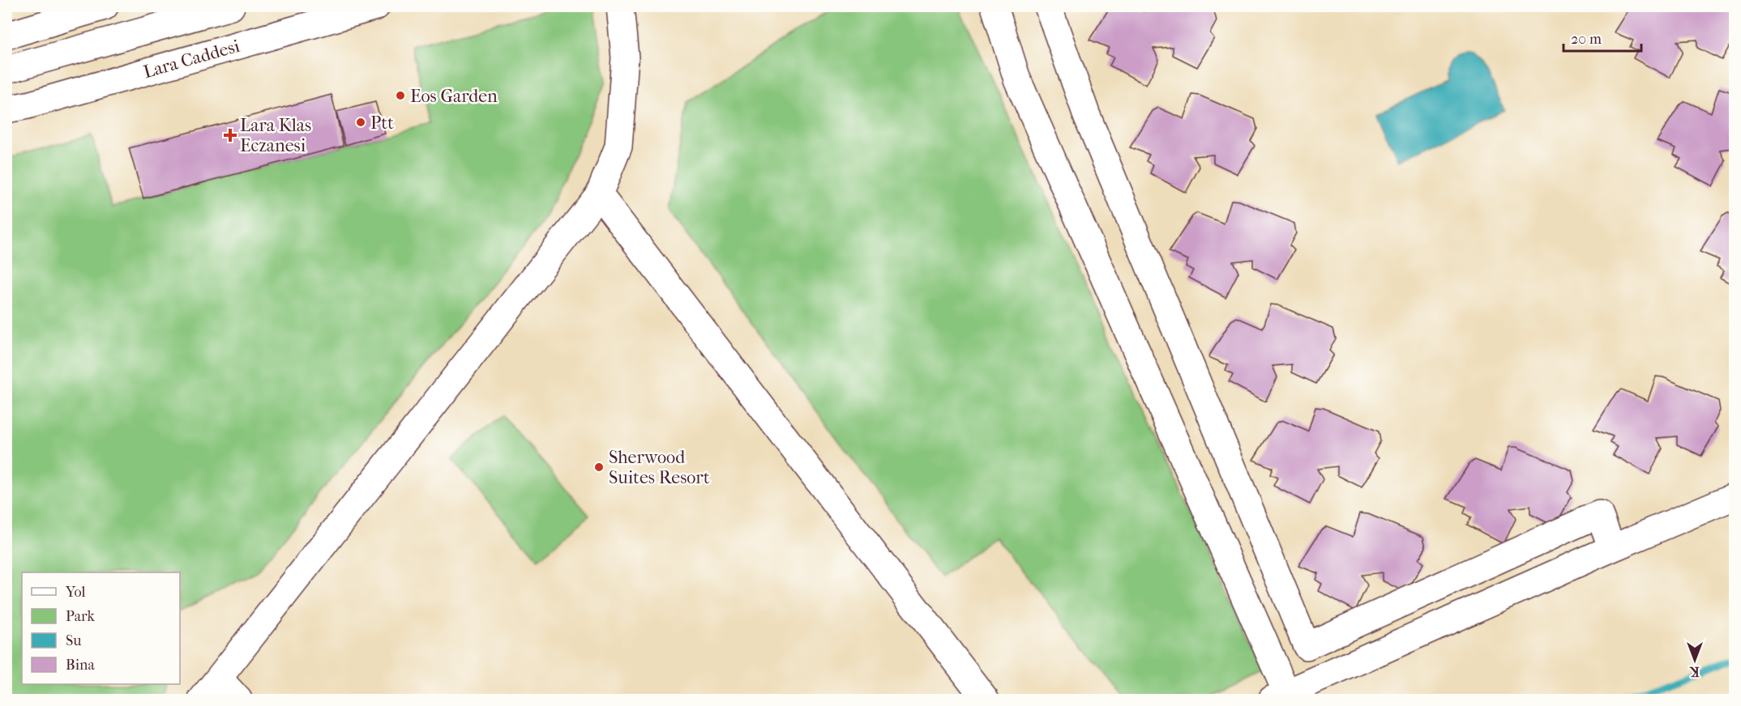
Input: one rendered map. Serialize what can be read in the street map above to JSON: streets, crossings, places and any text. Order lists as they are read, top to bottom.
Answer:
{
  "streets": {
    "street": ["Lara Caddesi"]
  },
  "places": {
    "other": ["Eos Garden", "Ptt", "Sherwood Suites Resort"],
    "health": ["Lara Klas Eczanesi"]
  },
  "legend": [
    "Yol",
    "Park",
    "Su",
    "Bina"
  ],
  "scale_bar": "20 m",
  "north": "bottom"
}
